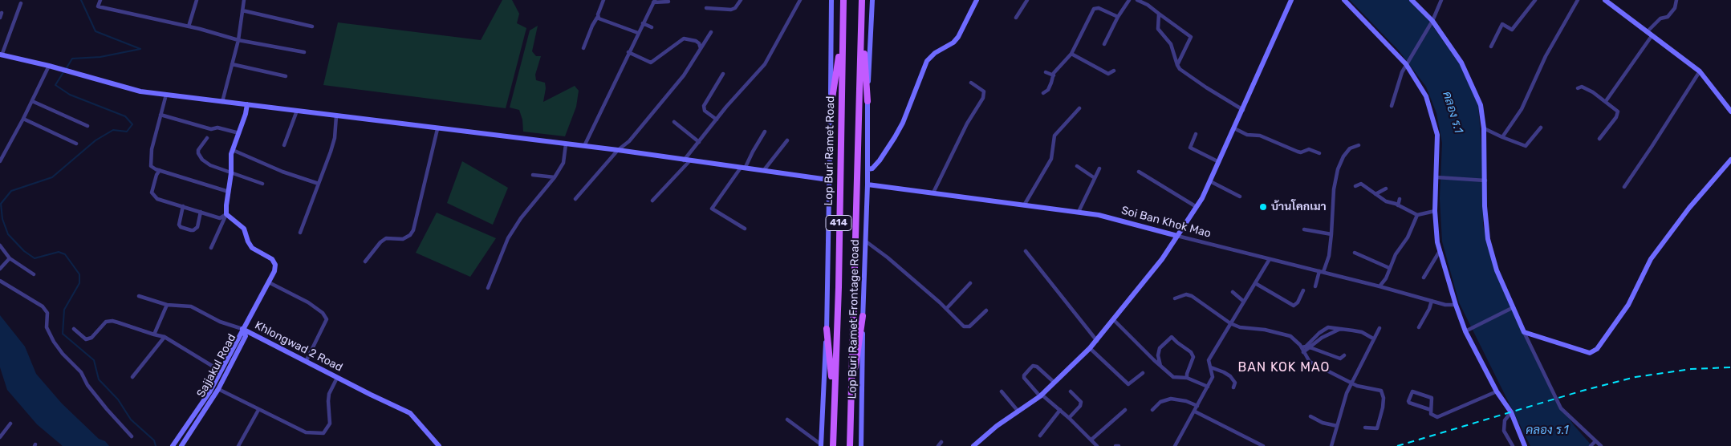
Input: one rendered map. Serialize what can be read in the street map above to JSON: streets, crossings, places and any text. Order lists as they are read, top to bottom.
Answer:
{
  "streets": {
    "main road": ["Lop Buri Ramet Road", "414"],
    "street": [
      "Soi Ban Khok Mao",
      "Lop Buri Ramet Frontage Road",
      "Khlongwad 2 Road",
      "Sajjakul Road"
    ]
  },
  "crossings": [
    ["Soi Ban Khok Mao", "Lop Buri Ramet Frontage Road"],
    ["Khlongwad 2 Road", "Sajjakul Road"]
  ],
  "districts": ["BAN KOK MAO"],
  "water": ["คลอง ร.1"],
  "places": ["บ้านโคกเมา"]
}
